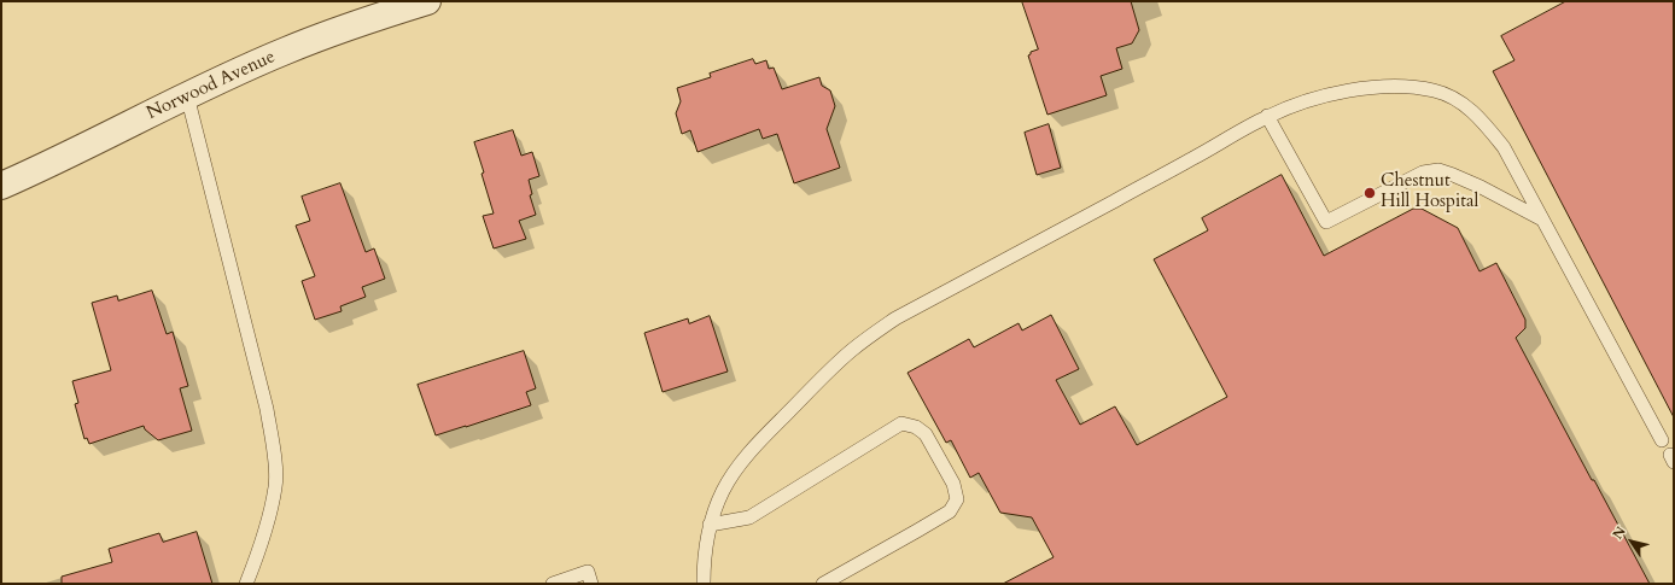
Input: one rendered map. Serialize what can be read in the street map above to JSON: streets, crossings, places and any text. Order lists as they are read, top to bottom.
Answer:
{
  "streets": {
    "street": ["Norwood Avenue"]
  },
  "places": ["Chestnut Hill Hospital"],
  "north": "top left"
}
